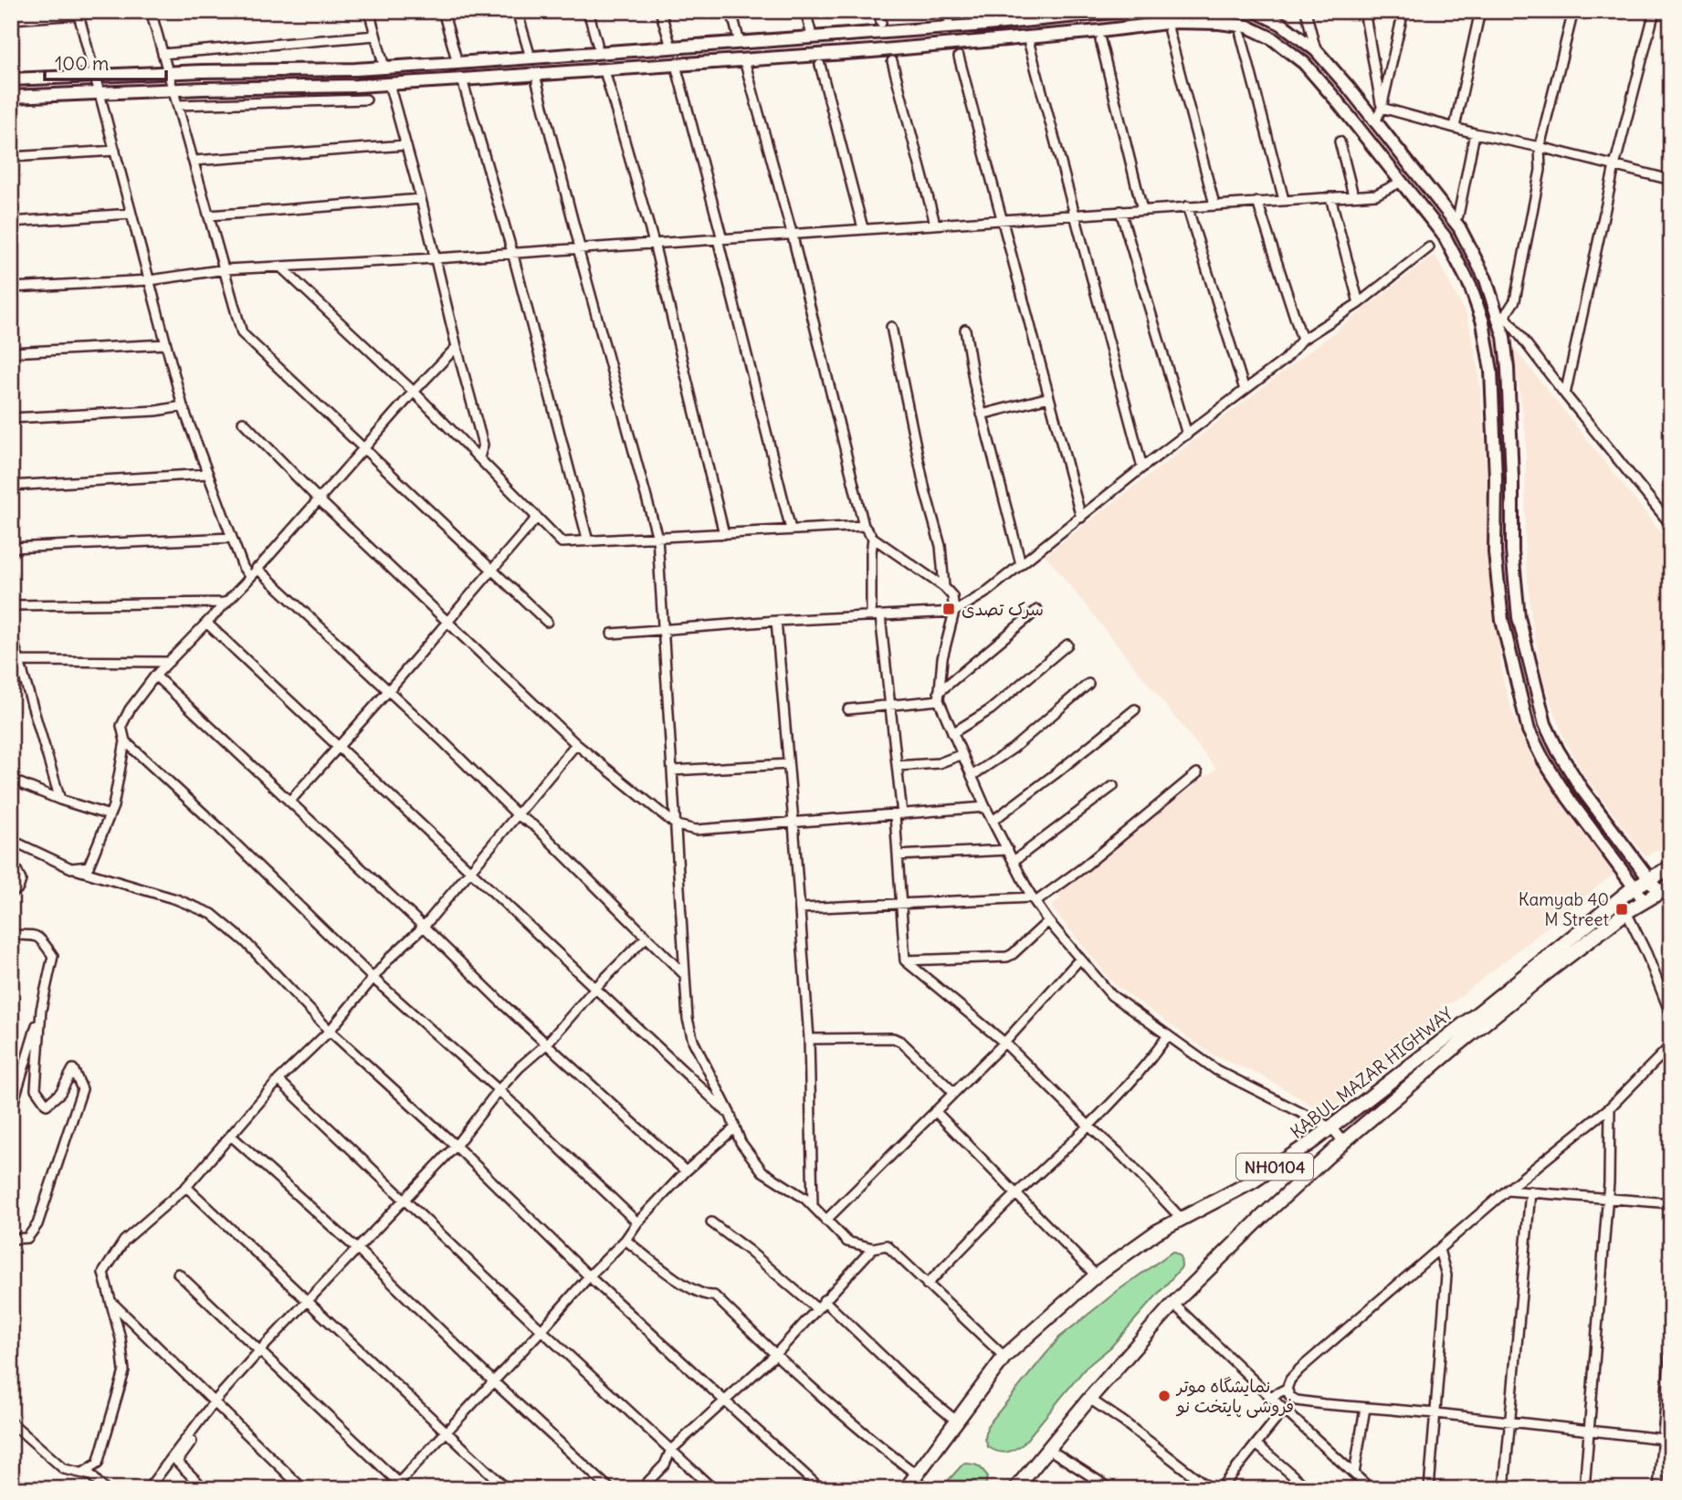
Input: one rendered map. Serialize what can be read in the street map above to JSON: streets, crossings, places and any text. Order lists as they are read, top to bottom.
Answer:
{
  "streets": {
    "highway": ["KABUL MAZAR HIGHWAY", "NH0104"]
  },
  "places": {
    "transit": ["سرک تصدی", "Kamyab 40 M Street"],
    "other": ["نمایشگاه موتر فروشی پایتخت نو"]
  },
  "scale_bar": "100 m"
}
